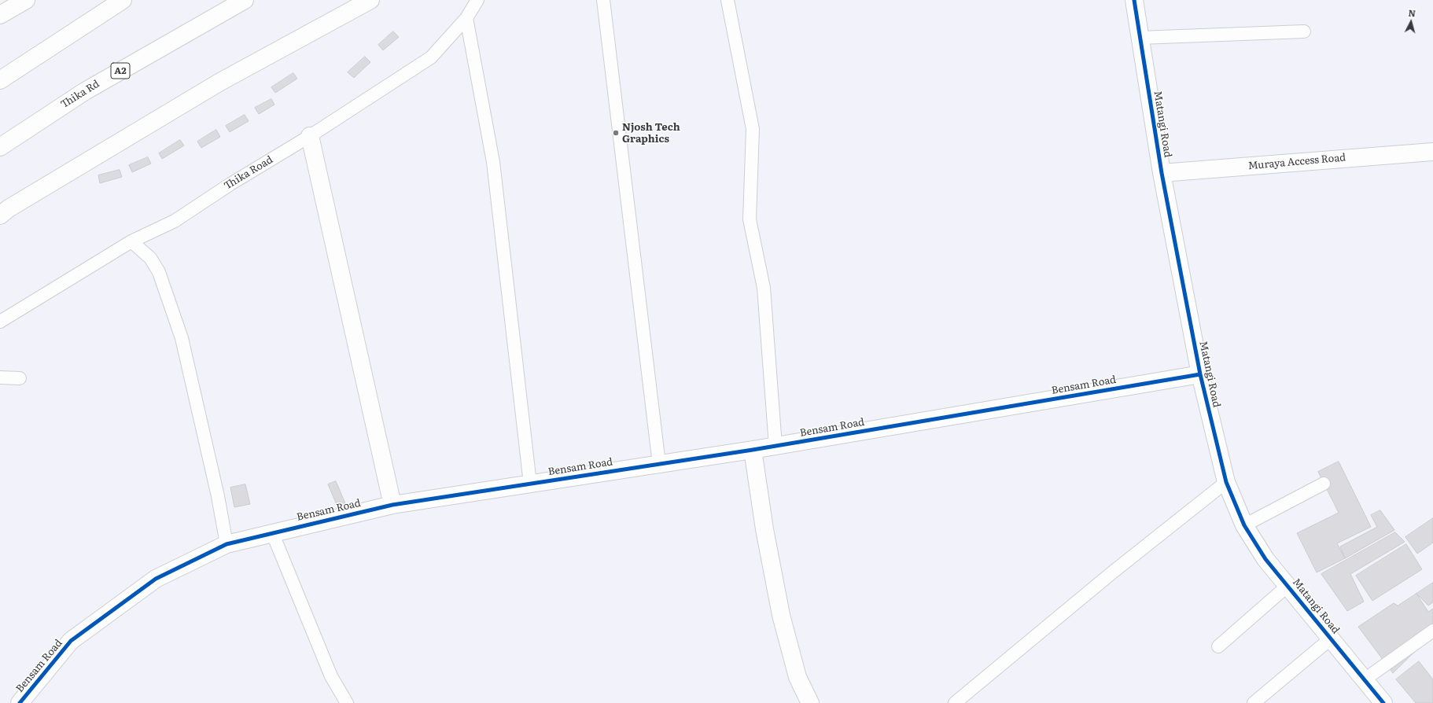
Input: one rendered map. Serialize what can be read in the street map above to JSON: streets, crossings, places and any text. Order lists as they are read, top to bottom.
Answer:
{
  "streets": {
    "main road": [
      "A2",
      "Thika Rd",
      "Matangi Road",
      "Muraya Access Road",
      "Bensam Road"
    ],
    "lane": ["Thika Road"]
  },
  "crossings": [
    ["Matangi Road", "Muraya Access Road"],
    ["Matangi Road", "Bensam Road"]
  ],
  "places": ["Njosh Tech Graphics"],
  "north": "top"
}
